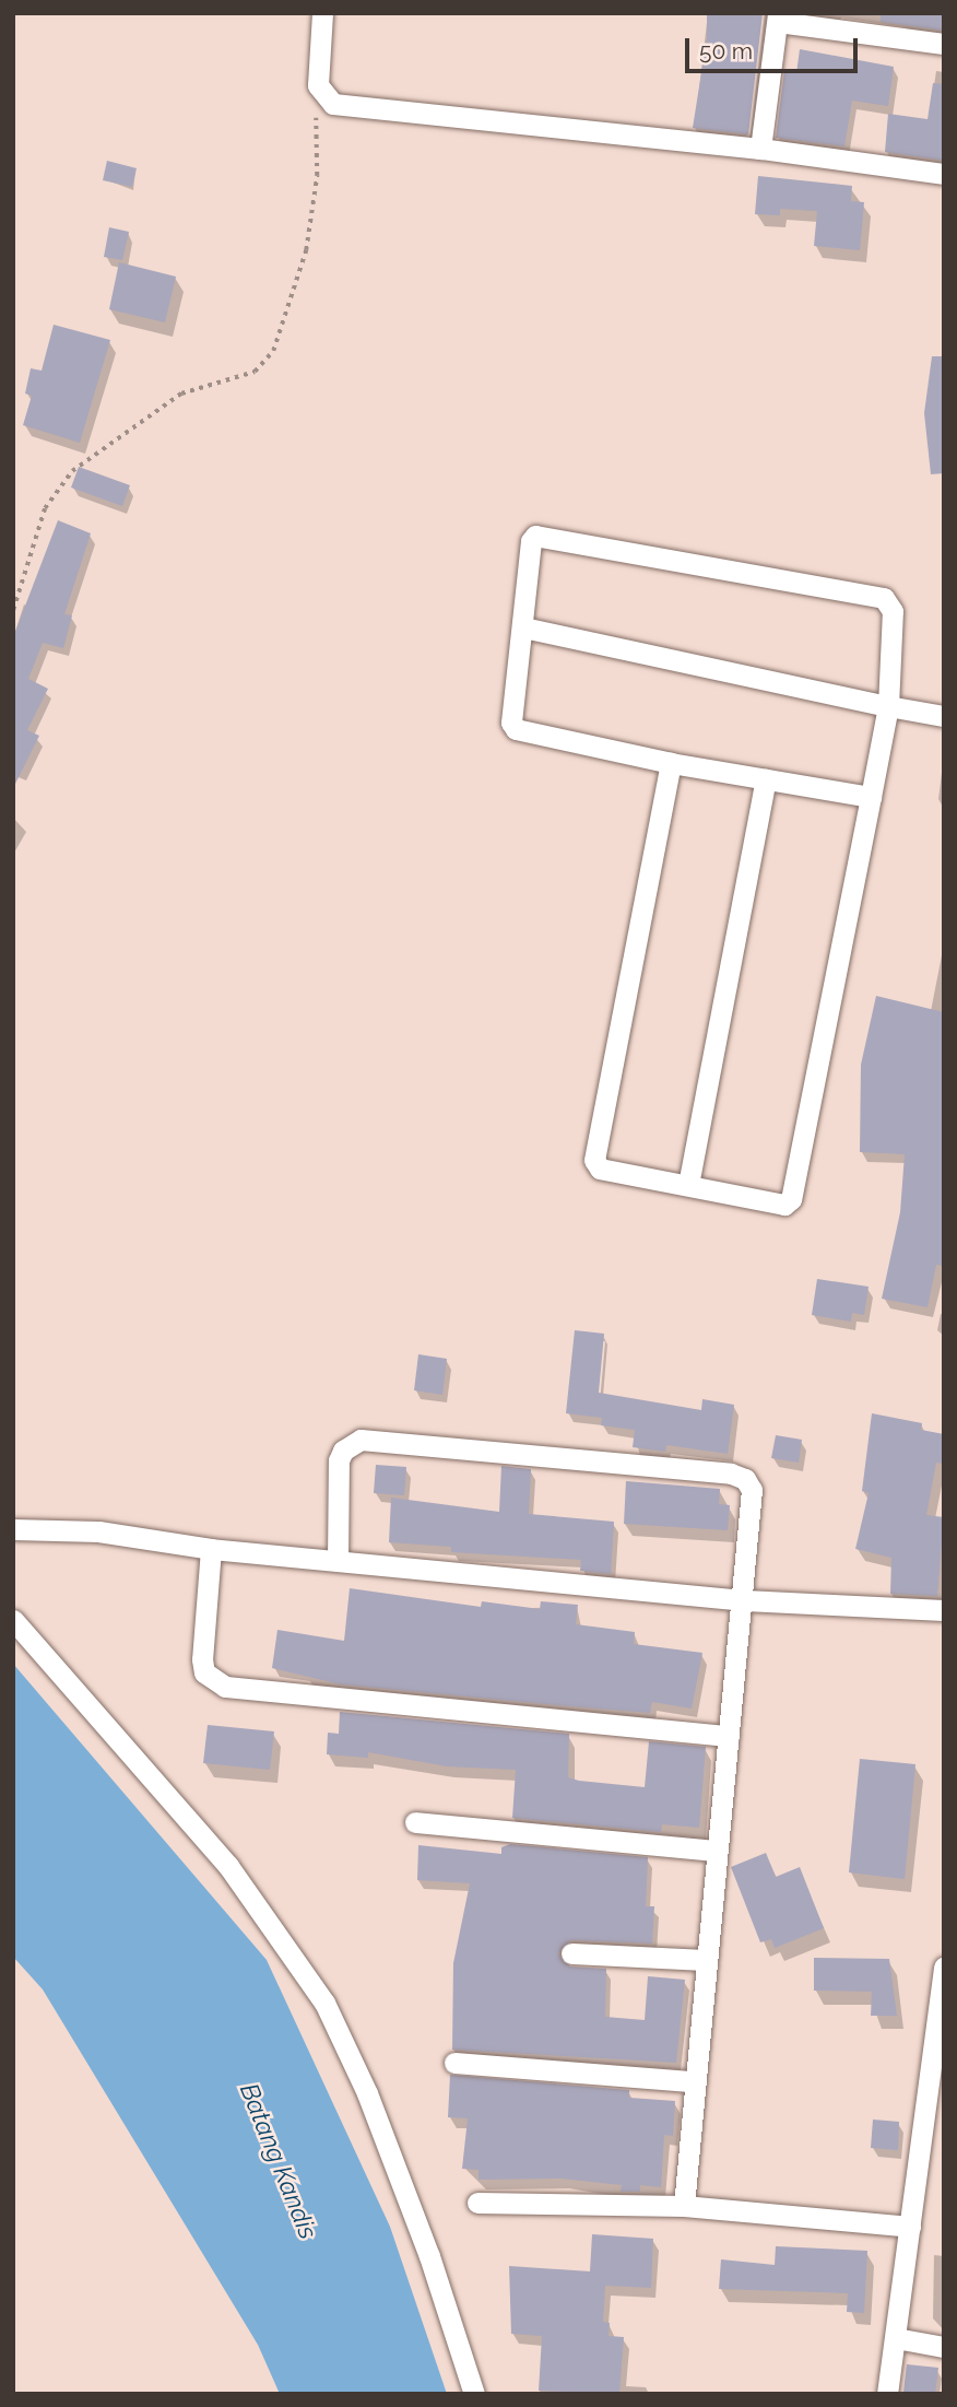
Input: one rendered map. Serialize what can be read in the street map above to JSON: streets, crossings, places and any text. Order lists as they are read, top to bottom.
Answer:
{
  "water": ["Batang Kandis"],
  "scale_bar": "50 m"
}
